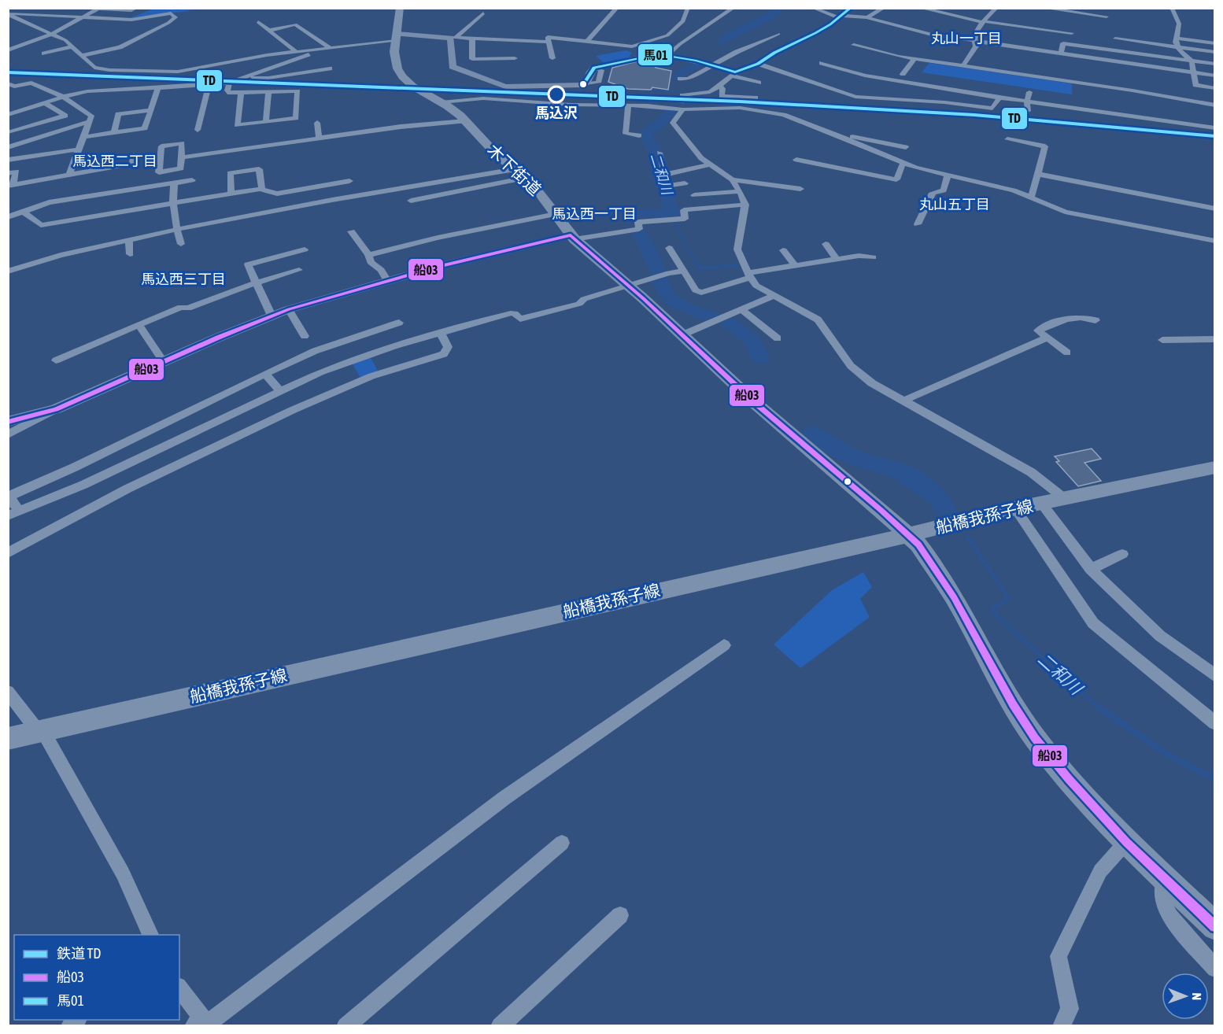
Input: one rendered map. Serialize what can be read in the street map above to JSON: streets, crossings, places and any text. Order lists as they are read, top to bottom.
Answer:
{
  "streets": {
    "main road": ["木下街道", "船橋我孫子線"]
  },
  "crossings": [
    ["木下街道", "船橋我孫子線"]
  ],
  "districts": [
    "丸山一丁目",
    "馬込西二丁目",
    "丸山五丁目",
    "馬込西一丁目",
    "馬込西三丁目"
  ],
  "water": ["二和川"],
  "places": ["馬込沢"],
  "lines": ["transit line 馬01", "rail line TD", "transit line 船03"],
  "legend": ["鉄道 TD", "船03", "馬01"],
  "north": "right"
}
